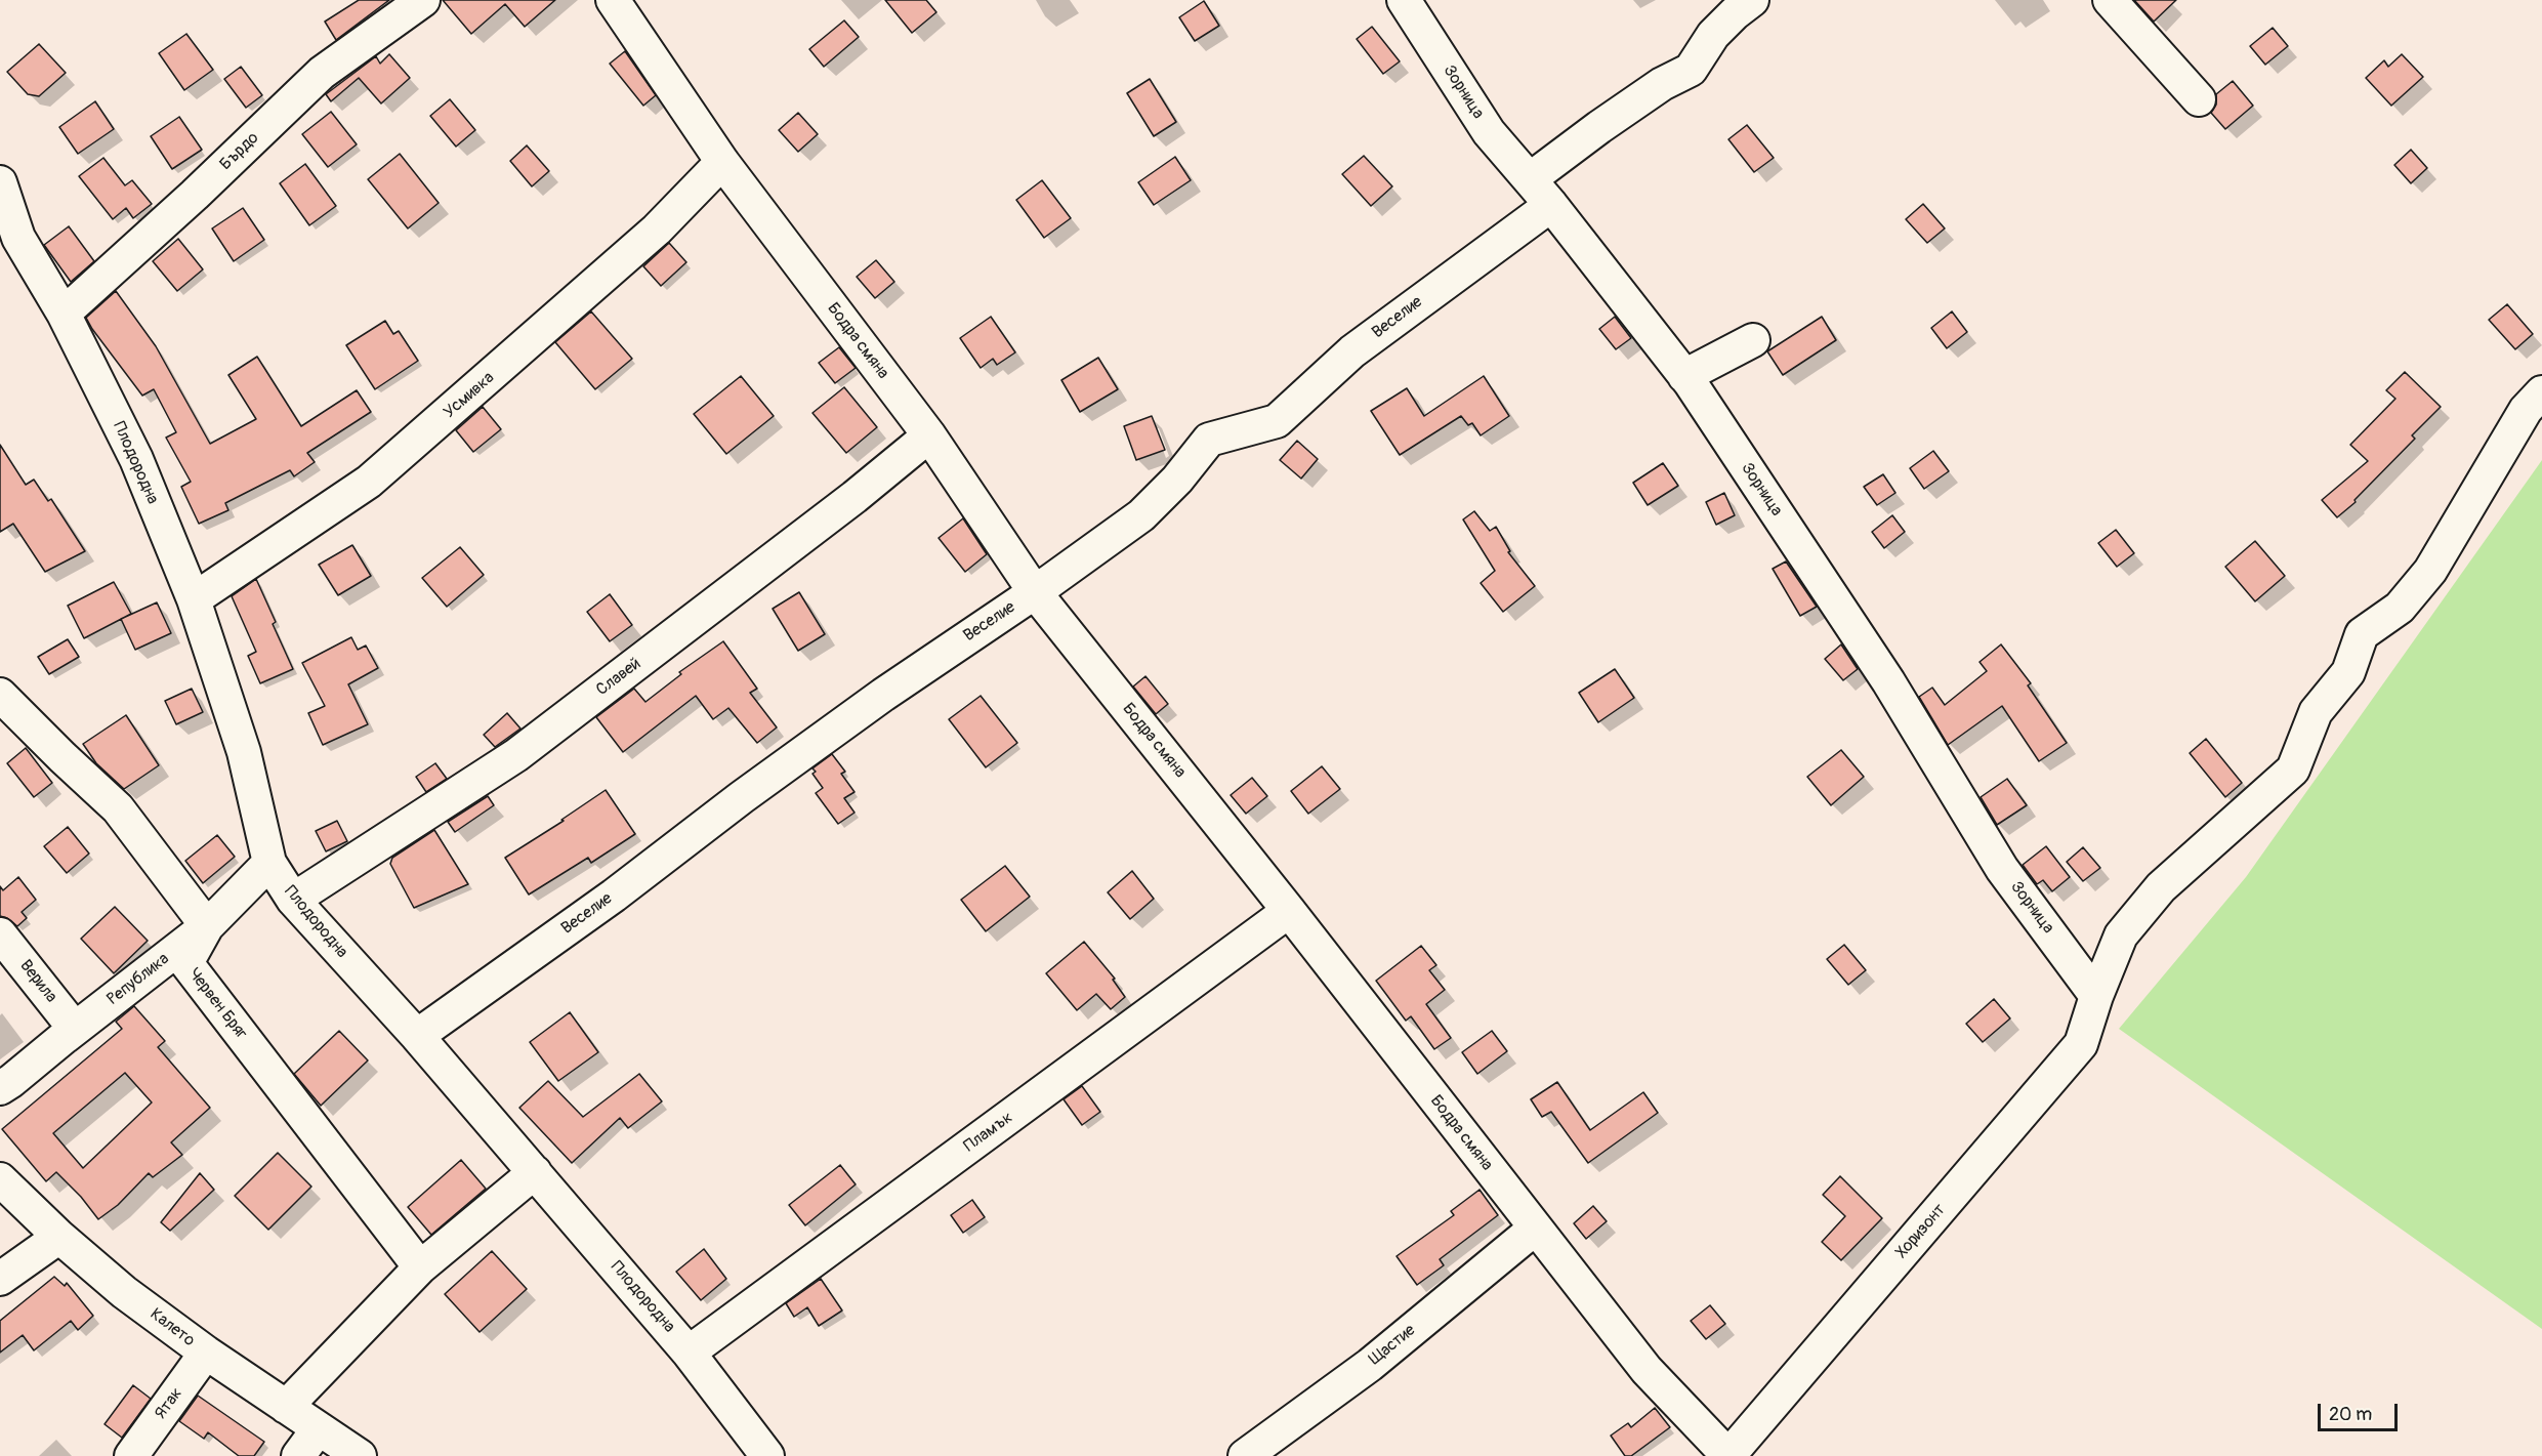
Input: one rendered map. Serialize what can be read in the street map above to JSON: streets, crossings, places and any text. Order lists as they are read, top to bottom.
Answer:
{
  "streets": {
    "street": [
      "Зорница",
      "Бърдо",
      "Веселие",
      "Бодра смяна",
      "Усмивка",
      "Плодородна",
      "Славей",
      "Република",
      "Верила",
      "Червен Бряг",
      "Пламък",
      "Хоризонт",
      "Калето",
      "Щастие",
      "Ятак"
    ]
  },
  "crossings": [
    ["Зорница", "Веселие"],
    ["Зорница", "Хоризонт"],
    ["Бърдо", "Плодородна"],
    ["Веселие", "Бодра смяна"],
    ["Веселие", "Плодородна"],
    ["Бодра смяна", "Усмивка"],
    ["Бодра смяна", "Славей"],
    ["Бодра смяна", "Пламък"],
    ["Бодра смяна", "Хоризонт"],
    ["Бодра смяна", "Щастие"],
    ["Усмивка", "Плодородна"],
    ["Плодородна", "Славей"],
    ["Плодородна", "Република"],
    ["Плодородна", "Пламък"],
    ["Република", "Верила"],
    ["Република", "Червен Бряг"],
    ["Калето", "Ятак"]
  ],
  "scale_bar": "20 m"
}
